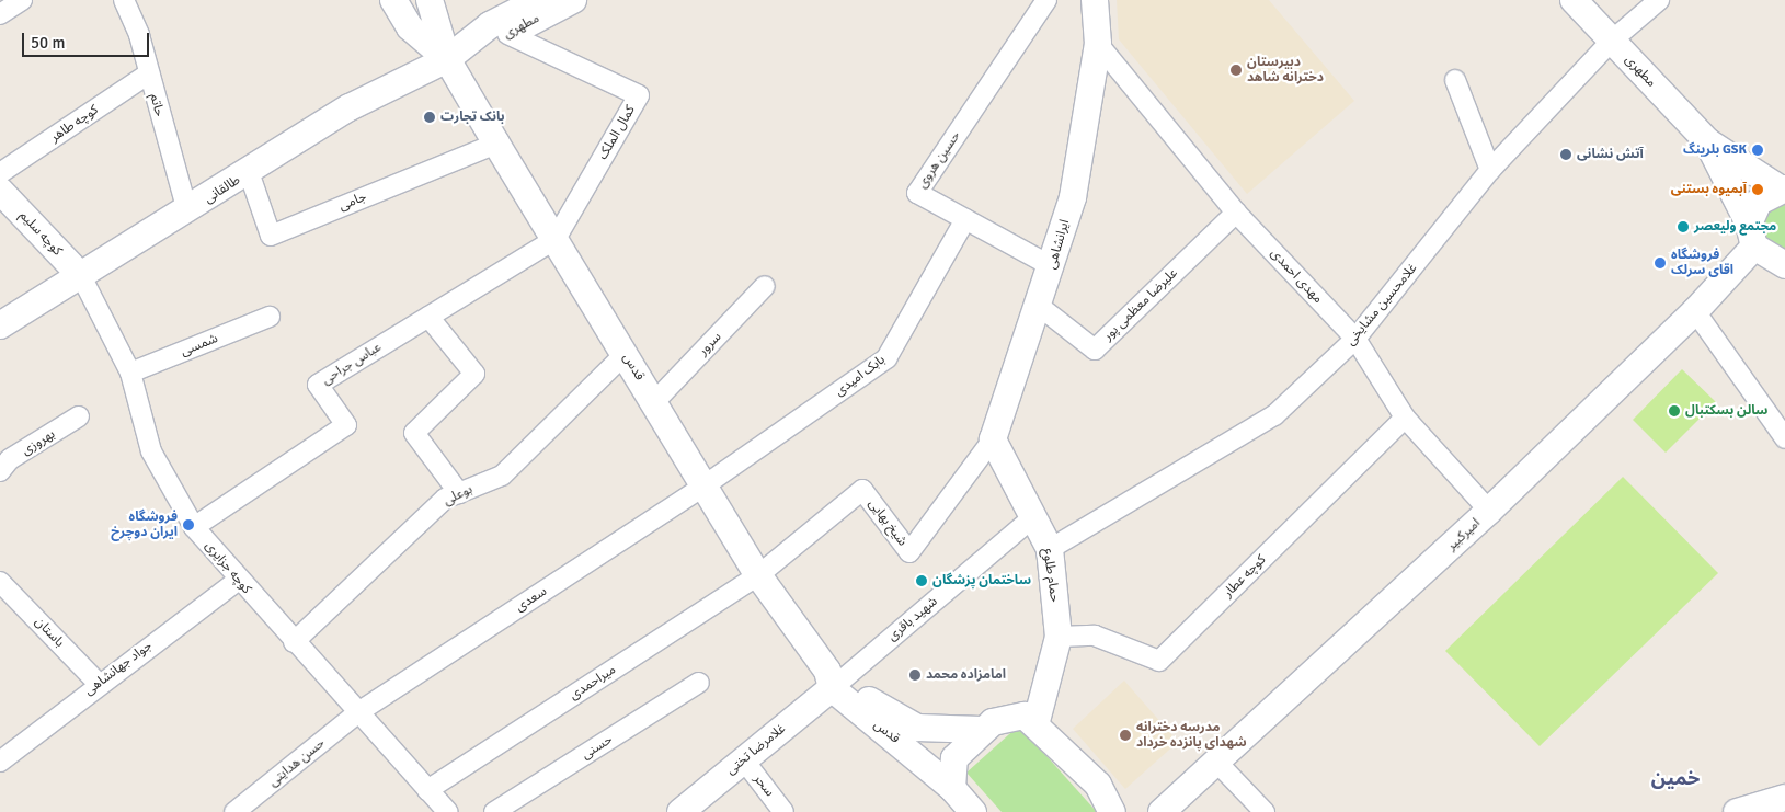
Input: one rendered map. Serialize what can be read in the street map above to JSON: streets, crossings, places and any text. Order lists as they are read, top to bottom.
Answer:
{
  "streets": {
    "main road": [
      "مطهری",
      "طالقانی",
      "کوچه سلیم",
      "ایرانشاهی",
      "قدس",
      "امیرکبیر",
      "حمام طلوع",
      "غلامرضا تختی"
    ],
    "street": [
      "حاتم",
      "کوچه طاهر",
      "کمال الملک",
      "حسین هروی",
      "جامی",
      "مهدی احمدی",
      "علیرضا معظمی پور",
      "غلامحسین مشایخی",
      "سرور",
      "شمسی",
      "عباس جراحی",
      "بابک امیدی",
      "بهروزی",
      "بوعلی",
      "شیخ بهایی",
      "کوچه جزایری",
      "کوچه عطار",
      "سعدی",
      "شهید باقری",
      "باستان",
      "جواد جهانشاهی",
      "میراحمدی",
      "حسنی",
      "حسن هدایتی",
      "سحر"
    ]
  },
  "crossings": [
    ["مطهری", "کمال الملک"],
    ["مطهری", "طالقانی"],
    ["مطهری", "غلامحسین مشایخی"],
    ["مطهری", "قدس"],
    ["مطهری", "امیرکبیر"],
    ["حاتم", "کوچه طاهر"],
    ["حاتم", "طالقانی"],
    ["کمال الملک", "عباس جراحی"],
    ["کمال الملک", "قدس"],
    ["حسین هروی", "ایرانشاهی"],
    ["حسین هروی", "بابک امیدی"],
    ["طالقانی", "جامی"],
    ["طالقانی", "کوچه سلیم"],
    ["طالقانی", "قدس"],
    ["طالقانی", "کوچه جزایری"],
    ["جامی", "قدس"],
    ["کوچه سلیم", "کوچه جزایری"],
    ["ایرانشاهی", "مهدی احمدی"],
    ["ایرانشاهی", "علیرضا معظمی پور"],
    ["ایرانشاهی", "شیخ بهایی"],
    ["ایرانشاهی", "حمام طلوع"],
    ["مهدی احمدی", "علیرضا معظمی پور"],
    ["مهدی احمدی", "غلامحسین مشایخی"],
    ["مهدی احمدی", "امیرکبیر"],
    ["مهدی احمدی", "کوچه عطار"],
    ["غلامحسین مشایخی", "حمام طلوع"],
    ["سرور", "قدس"],
    ["شمسی", "کوچه جزایری"],
    ["عباس جراحی", "قدس"],
    ["عباس جراحی", "کوچه جزایری"],
    ["قدس", "بابک امیدی"],
    ["قدس", "بوعلی"],
    ["قدس", "شیخ بهایی"],
    ["قدس", "سعدی"],
    ["قدس", "شهید باقری"],
    ["قدس", "میراحمدی"],
    ["قدس", "غلامرضا تختی"],
    ["بابک امیدی", "سعدی"],
    ["بوعلی", "کوچه جزایری"],
    ["شیخ بهایی", "حمام طلوع"],
    ["شیخ بهایی", "میراحمدی"],
    ["کوچه جزایری", "سعدی"],
    ["کوچه جزایری", "جواد جهانشاهی"],
    ["کوچه جزایری", "میراحمدی"],
    ["کوچه جزایری", "حسن هدایتی"],
    ["حمام طلوع", "کوچه عطار"],
    ["حمام طلوع", "شهید باقری"],
    ["سعدی", "حسن هدایتی"],
    ["شهید باقری", "غلامرضا تختی"],
    ["باستان", "جواد جهانشاهی"],
    ["غلامرضا تختی", "سحر"]
  ],
  "districts": ["خمین"],
  "places": [
    "دبیرستان دخترانه شاهد",
    "بانک تجارت",
    "بلرینگ GSK",
    "آتش نشانی",
    "آبمیوه بستنی",
    "مجتمع ولیعصر",
    "فروشگاه اقای سرلک",
    "سالن بسکتبال",
    "فروشگاه ایران دوچرخ",
    "ساختمان پزشگان",
    "امامزاده محمد",
    "مدرسه دخترانه شهدای پانزده خرداد"
  ],
  "scale_bar": "50 m"
}
